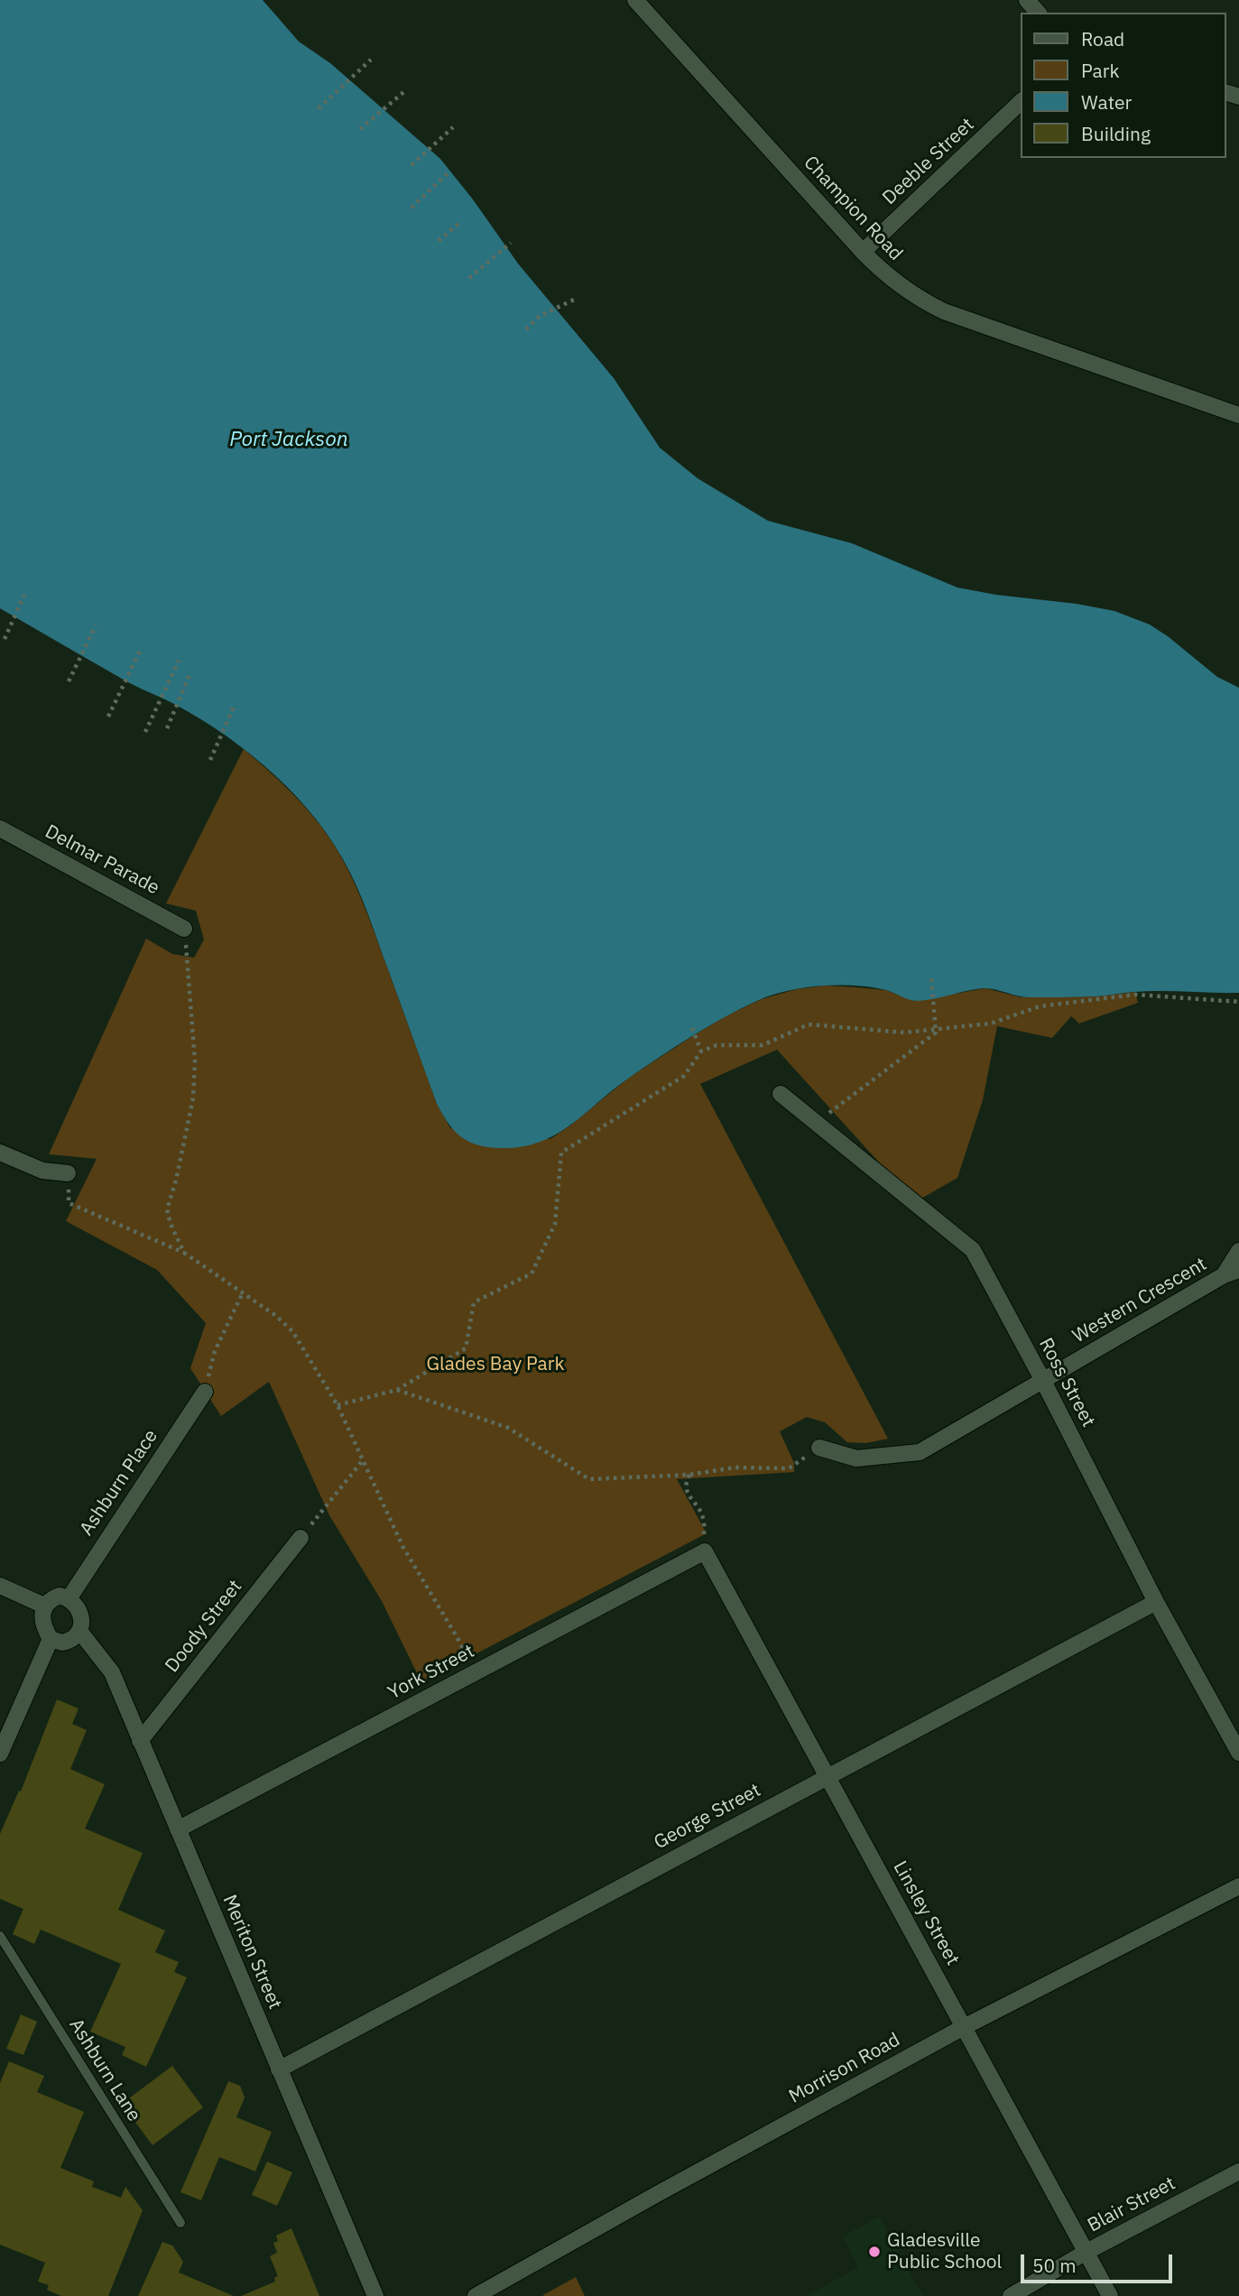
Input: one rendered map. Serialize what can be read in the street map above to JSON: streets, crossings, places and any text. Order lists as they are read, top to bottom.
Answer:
{
  "streets": {
    "street": [
      "Deeble Street",
      "Champion Road",
      "Delmar Parade",
      "Western Crescent",
      "Ross Street",
      "Ashburn Place",
      "Doody Street",
      "York Street",
      "George Street",
      "Linsley Street",
      "Meriton Street",
      "Morrison Road",
      "Blair Street"
    ],
    "lane": ["Ashburn Lane"]
  },
  "crossings": [
    ["Deeble Street", "Champion Road"],
    ["Western Crescent", "Ross Street"],
    ["Ross Street", "George Street"],
    ["Ashburn Place", "Meriton Street"],
    ["Doody Street", "Meriton Street"],
    ["York Street", "Linsley Street"],
    ["York Street", "Meriton Street"],
    ["George Street", "Linsley Street"],
    ["George Street", "Meriton Street"],
    ["Linsley Street", "Morrison Road"],
    ["Linsley Street", "Blair Street"]
  ],
  "water": ["Port Jackson"],
  "parks": ["Glades Bay Park"],
  "places": ["Gladesville Public School"],
  "legend": [
    "Road",
    "Park",
    "Water",
    "Building"
  ],
  "scale_bar": "50 m"
}
